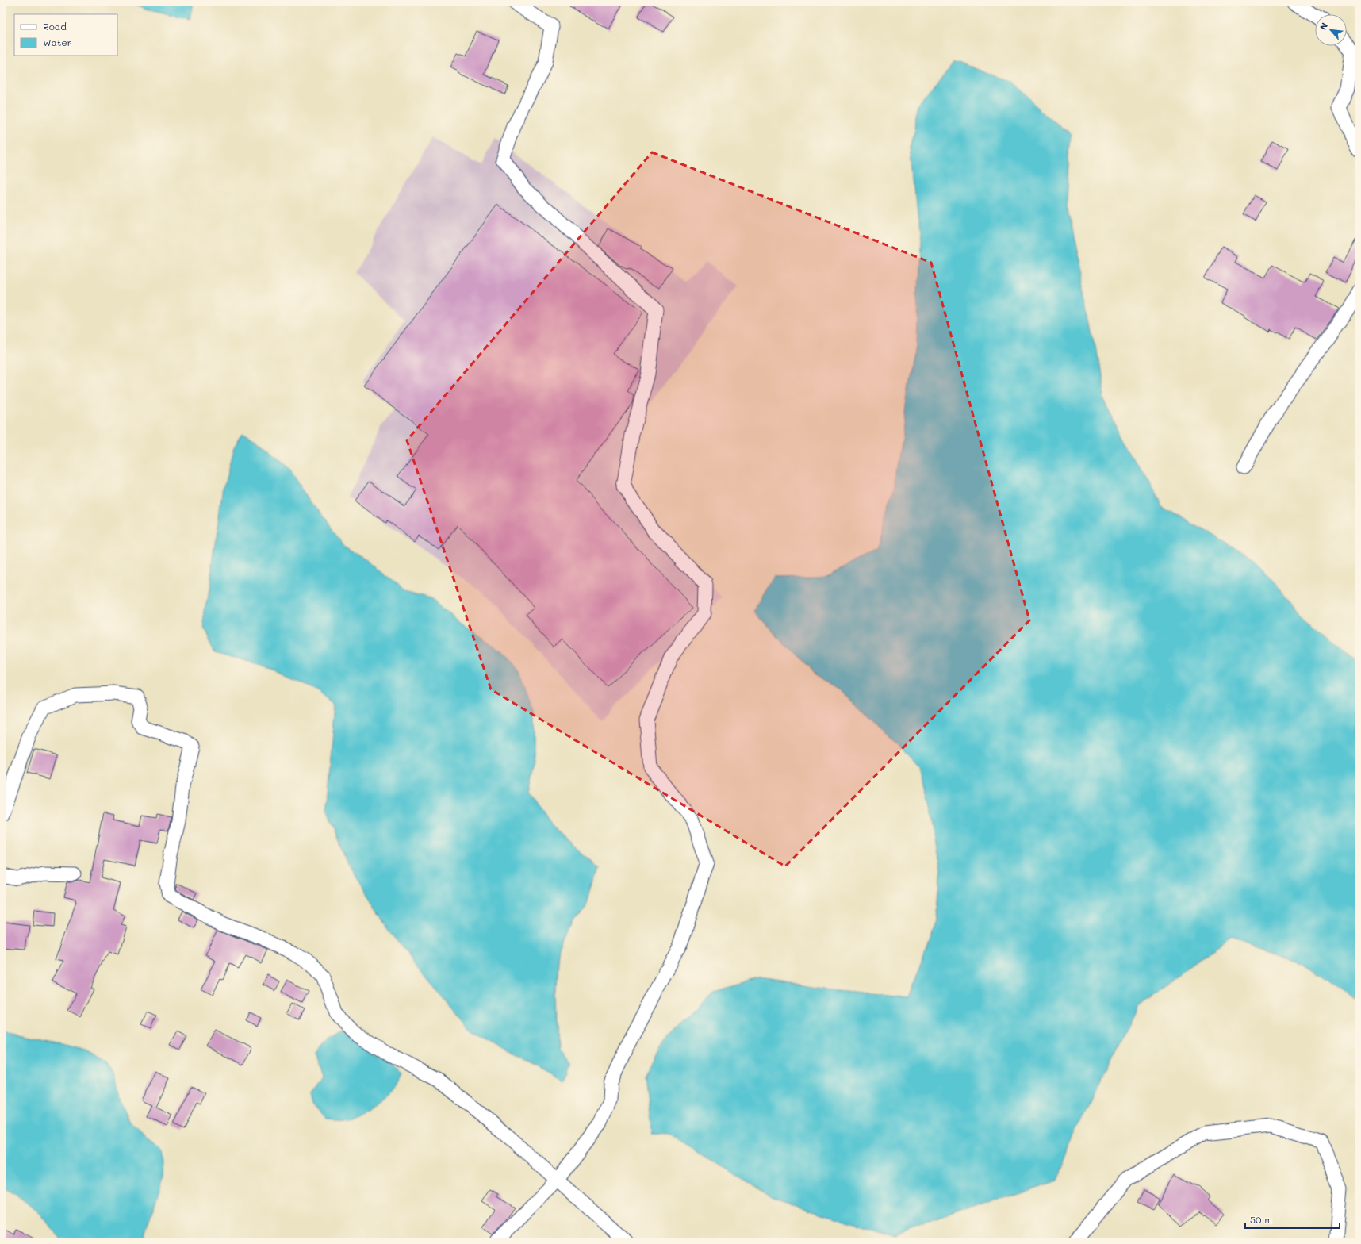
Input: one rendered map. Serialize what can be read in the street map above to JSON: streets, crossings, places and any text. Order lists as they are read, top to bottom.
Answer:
{
  "legend": ["Road", "Water"],
  "scale_bar": "50 m",
  "north": "top left"
}
